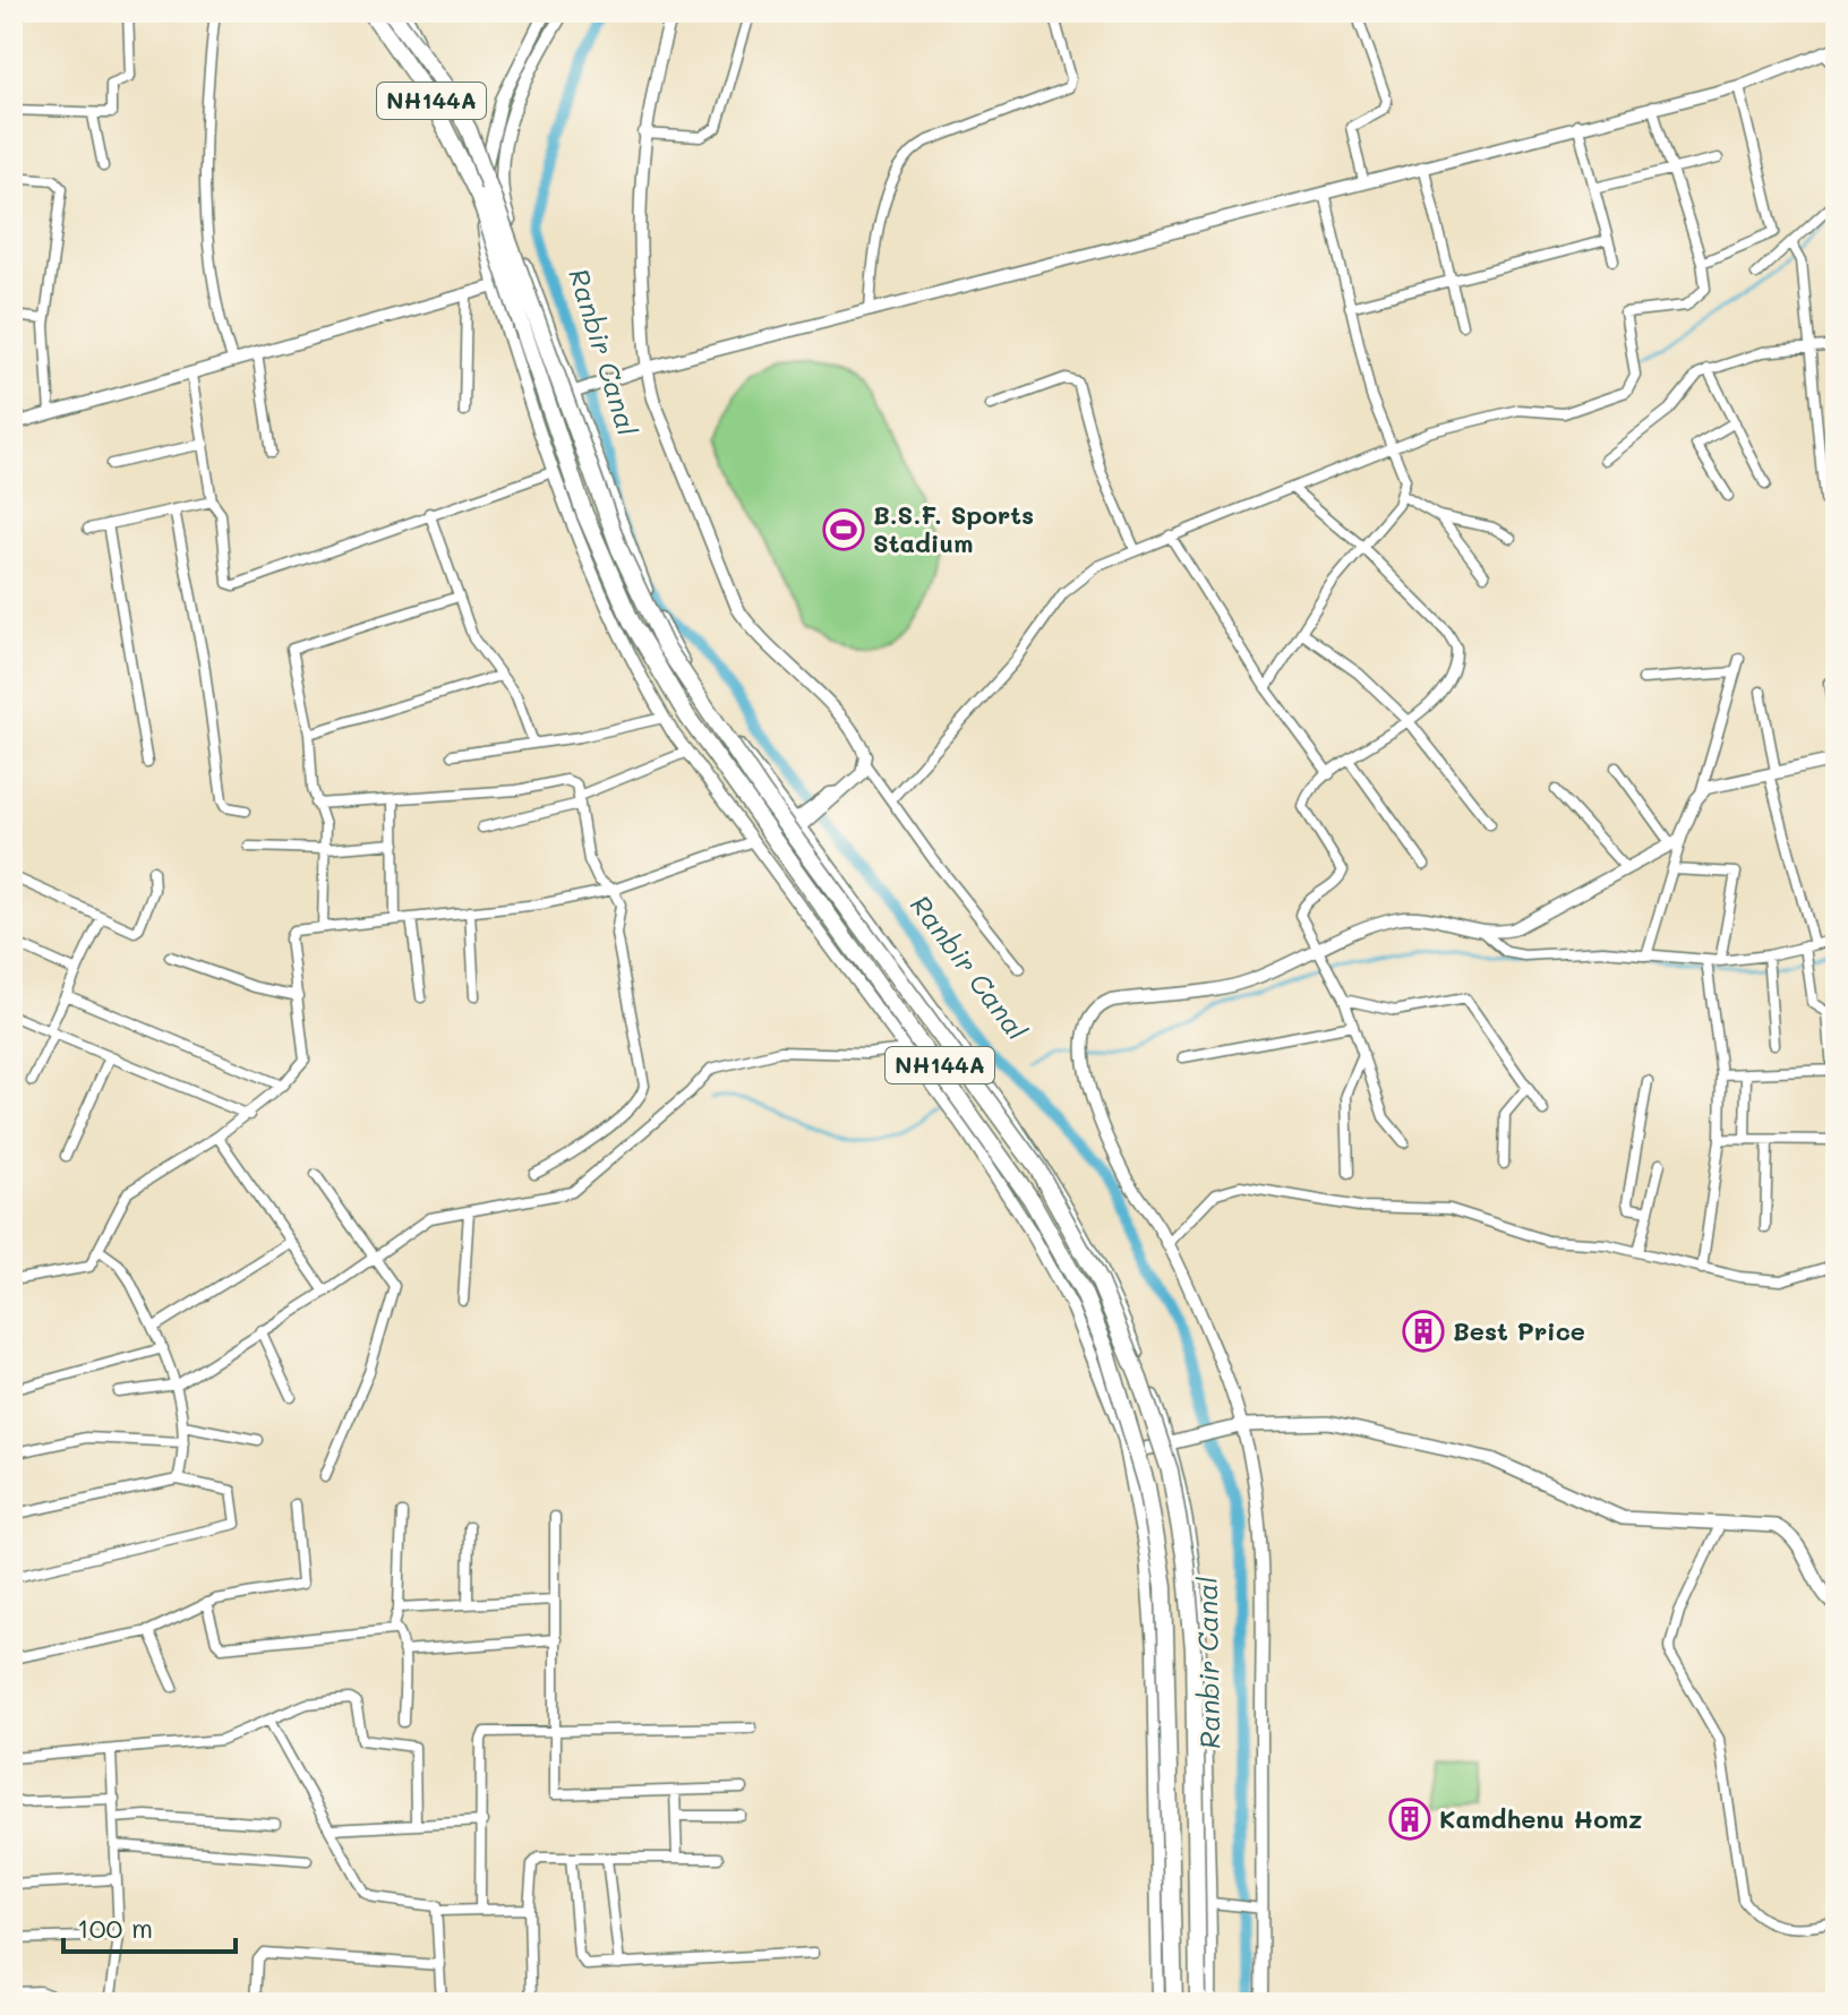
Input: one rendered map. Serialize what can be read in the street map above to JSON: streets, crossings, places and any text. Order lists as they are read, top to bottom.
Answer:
{
  "streets": {
    "highway": ["NH144A"]
  },
  "water": ["Ranbir Canal"],
  "places": {
    "sports": ["B.S.F. Sports Stadium"],
    "building": ["Best Price", "Kamdhenu Homz"]
  },
  "scale_bar": "100 m"
}
